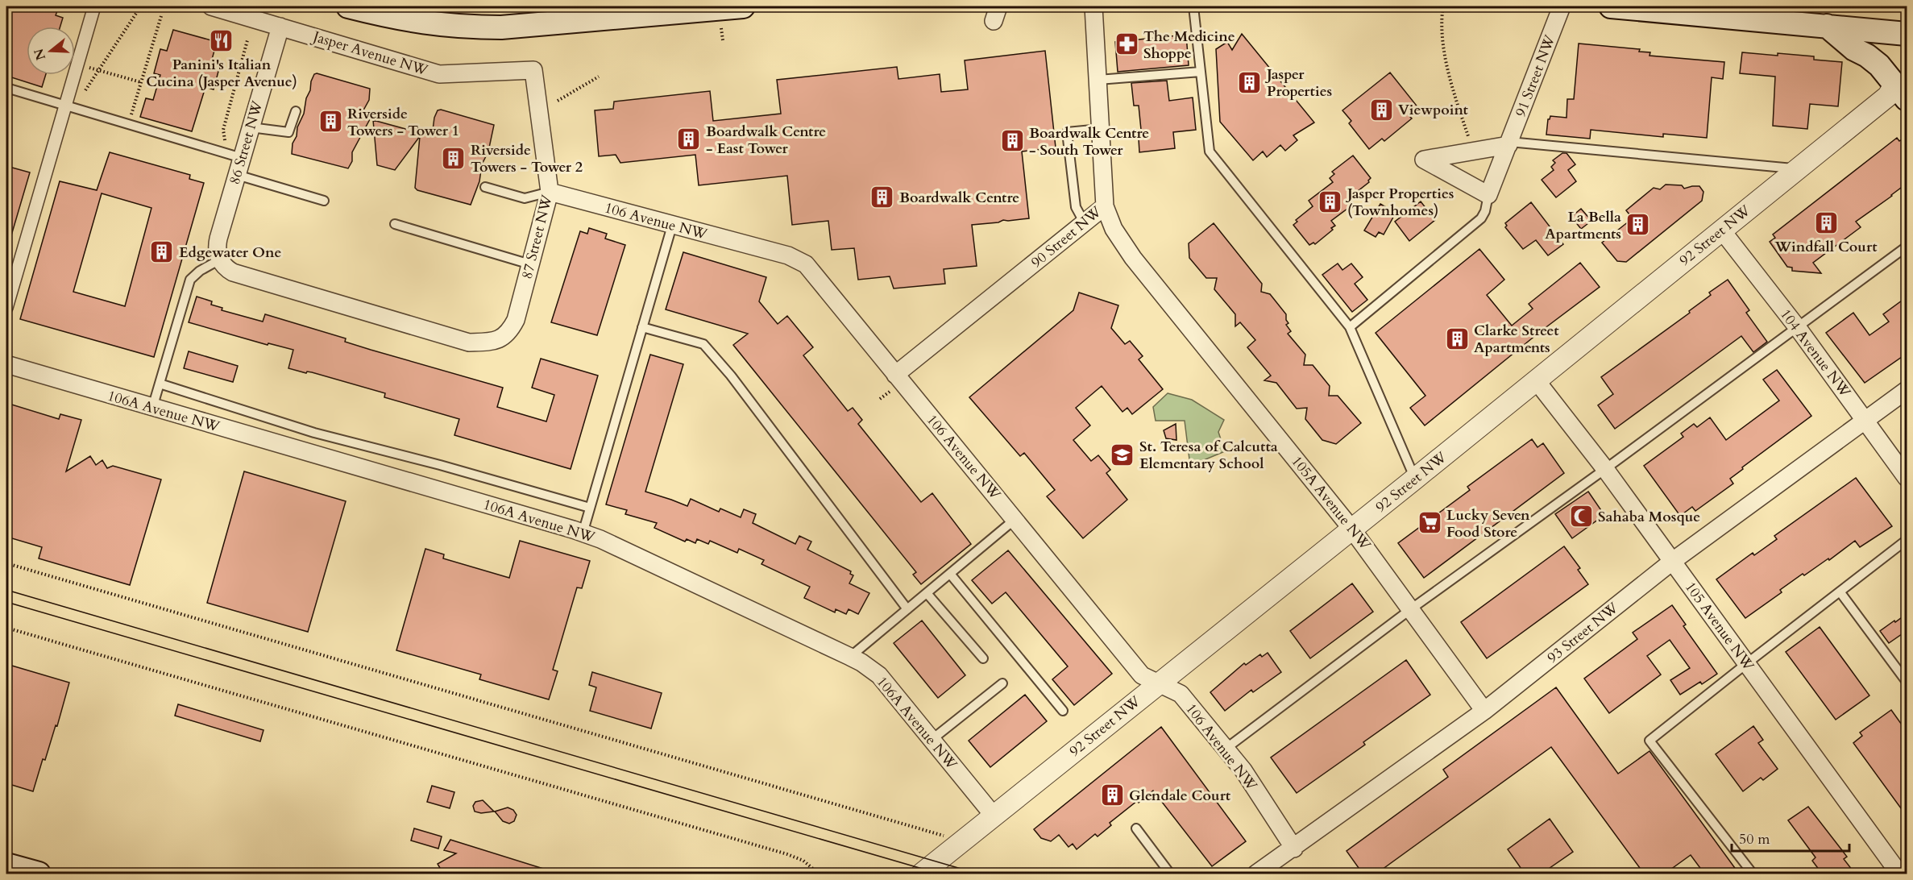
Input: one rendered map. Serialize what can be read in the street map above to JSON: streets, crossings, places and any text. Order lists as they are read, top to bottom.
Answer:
{
  "streets": {
    "street": [
      "Jasper Avenue NW",
      "91 Street NW",
      "86 Street NW",
      "106 Avenue NW",
      "92 Street NW",
      "87 Street NW",
      "90 Street NW",
      "104 Avenue NW",
      "106A Avenue NW",
      "105A Avenue NW",
      "105 Avenue NW",
      "93 Street NW"
    ]
  },
  "crossings": [
    ["Jasper Avenue NW", "86 Street NW"],
    ["Jasper Avenue NW", "87 Street NW"],
    ["86 Street NW", "87 Street NW"],
    ["106 Avenue NW", "92 Street NW"],
    ["106 Avenue NW", "87 Street NW"],
    ["106 Avenue NW", "90 Street NW"],
    ["106 Avenue NW", "93 Street NW"],
    ["92 Street NW", "104 Avenue NW"],
    ["92 Street NW", "106A Avenue NW"],
    ["92 Street NW", "105A Avenue NW"],
    ["92 Street NW", "105 Avenue NW"],
    ["90 Street NW", "105A Avenue NW"],
    ["104 Avenue NW", "93 Street NW"],
    ["105A Avenue NW", "93 Street NW"],
    ["105 Avenue NW", "93 Street NW"]
  ],
  "places": {
    "restaurant": ["Panini's Italian Cucina (Jasper Avenue)"],
    "pharmacy": ["The Medicine Shoppe"],
    "building": [
      "Jasper Properties",
      "Viewpoint",
      "Riverside Towers - Tower 1",
      "Boardwalk Centre - East Tower",
      "Boardwalk Centre - South Tower",
      "Riverside Towers - Tower 2",
      "Boardwalk Centre",
      "Jasper Properties (Townhomes)",
      "Windfall Court",
      "La Bella Apartments",
      "Edgewater One",
      "Clarke Street Apartments",
      "Glendale Court"
    ],
    "school or university": ["St. Teresa of Calcutta Elementary School"],
    "mosque": ["Sahaba Mosque"],
    "supermarket": ["Lucky Seven Food Store"]
  },
  "scale_bar": "50 m",
  "north": "left"
}
